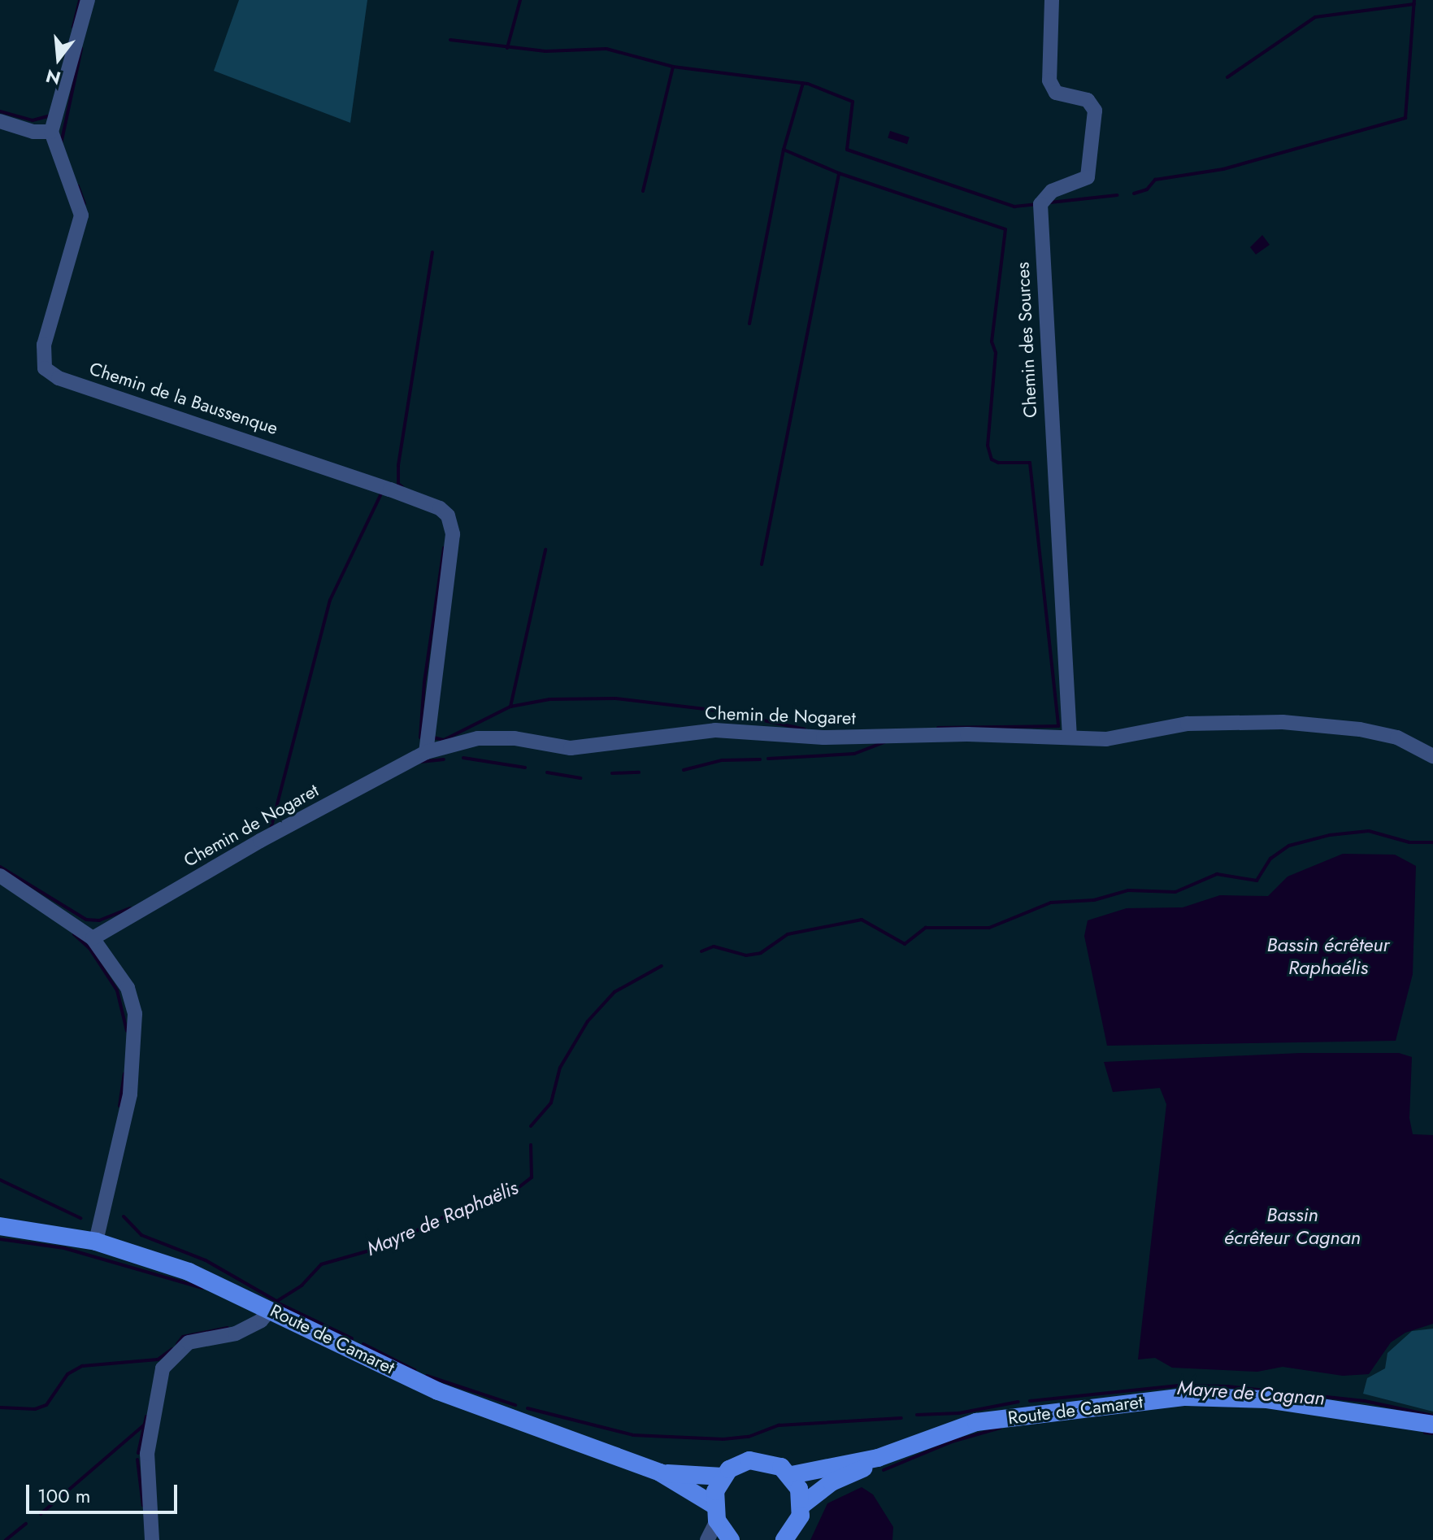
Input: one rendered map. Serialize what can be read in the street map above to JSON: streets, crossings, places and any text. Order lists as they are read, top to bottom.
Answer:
{
  "streets": {
    "main road": ["Route de Camaret"],
    "street": ["Chemin des Sources", "Chemin de la Baussenque", "Chemin de Nogaret"]
  },
  "crossings": [
    ["Chemin des Sources", "Chemin de Nogaret"],
    ["Chemin de la Baussenque", "Chemin de Nogaret"]
  ],
  "water": [
    "Bassin écrêteur Raphaélis",
    "Bassin écrêteur Cagnan",
    "Mayre de Raphaëlis",
    "Mayre de Cagnan"
  ],
  "scale_bar": "100 m",
  "north": "bottom"
}
